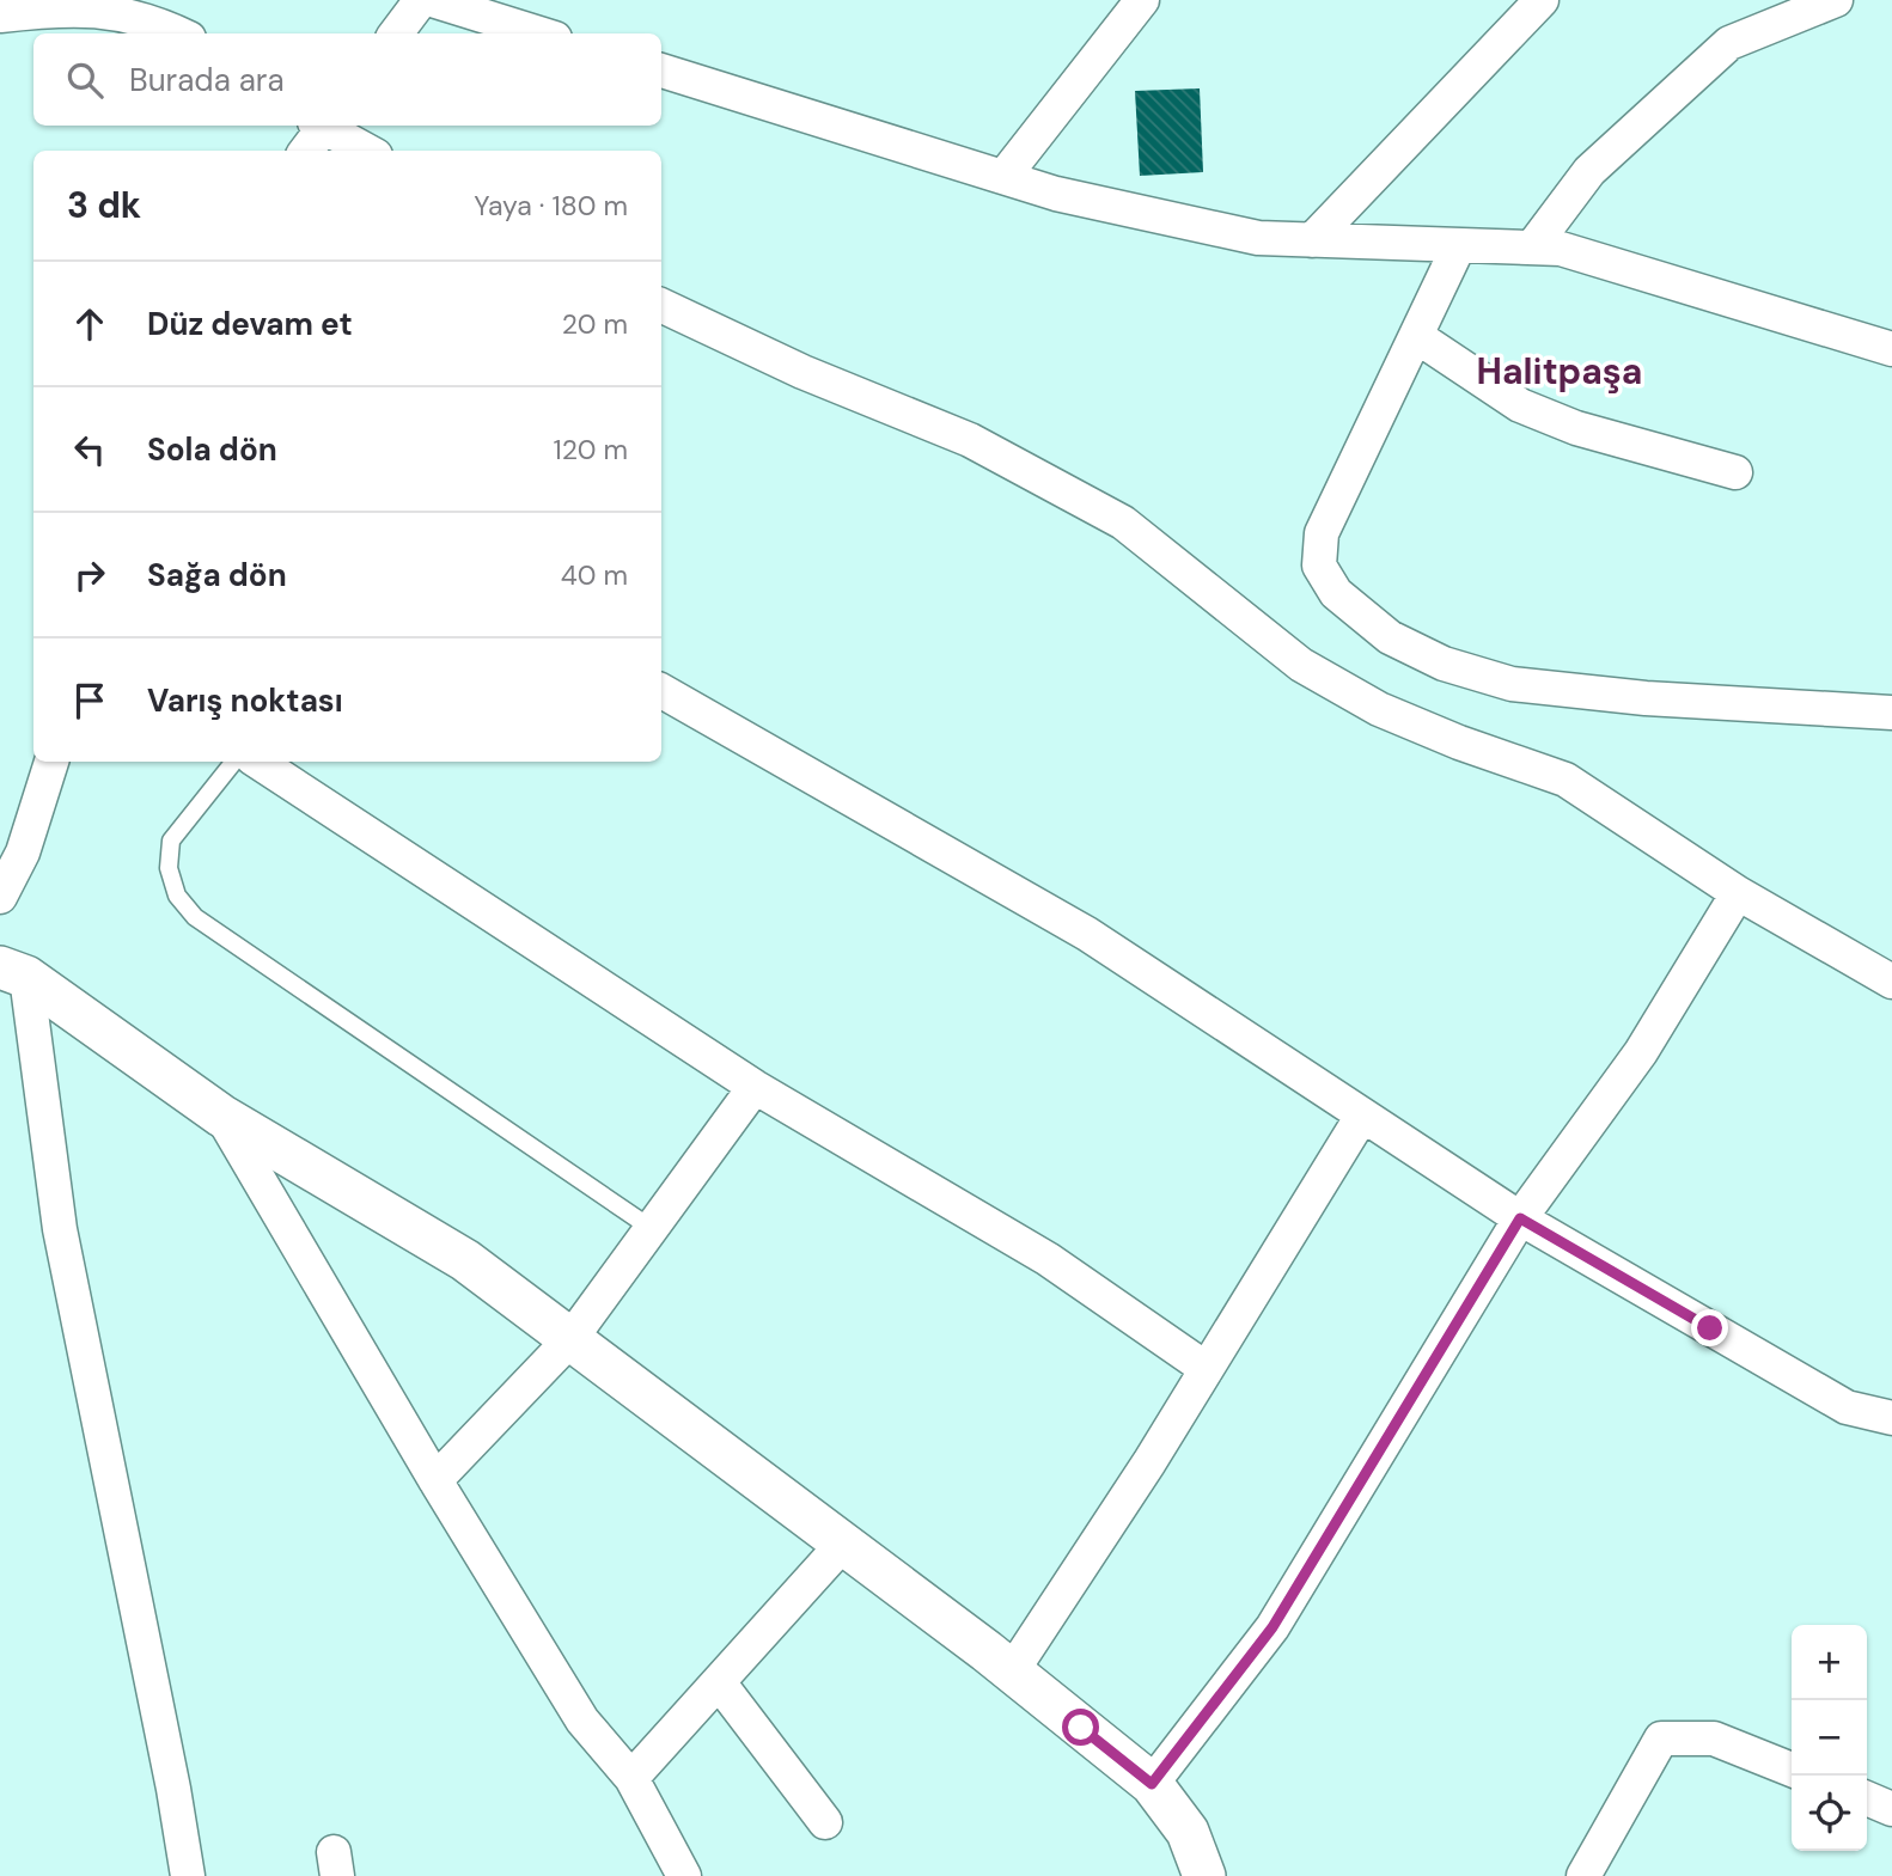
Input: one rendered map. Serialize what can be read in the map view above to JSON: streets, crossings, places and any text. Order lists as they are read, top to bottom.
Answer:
{
  "districts": ["Halitpaşa"],
  "page": {
    "search": "Burada ara",
    "heading": ["3 dk", "Yaya · 180 m"],
    "list": [
      ["Düz devam et", "20 m"],
      ["Sola dön", "120 m"],
      ["Sağa dön", "40 m"],
      "Varış noktası"
    ],
    "map_buttons": ["+", "−"]
  }
}
